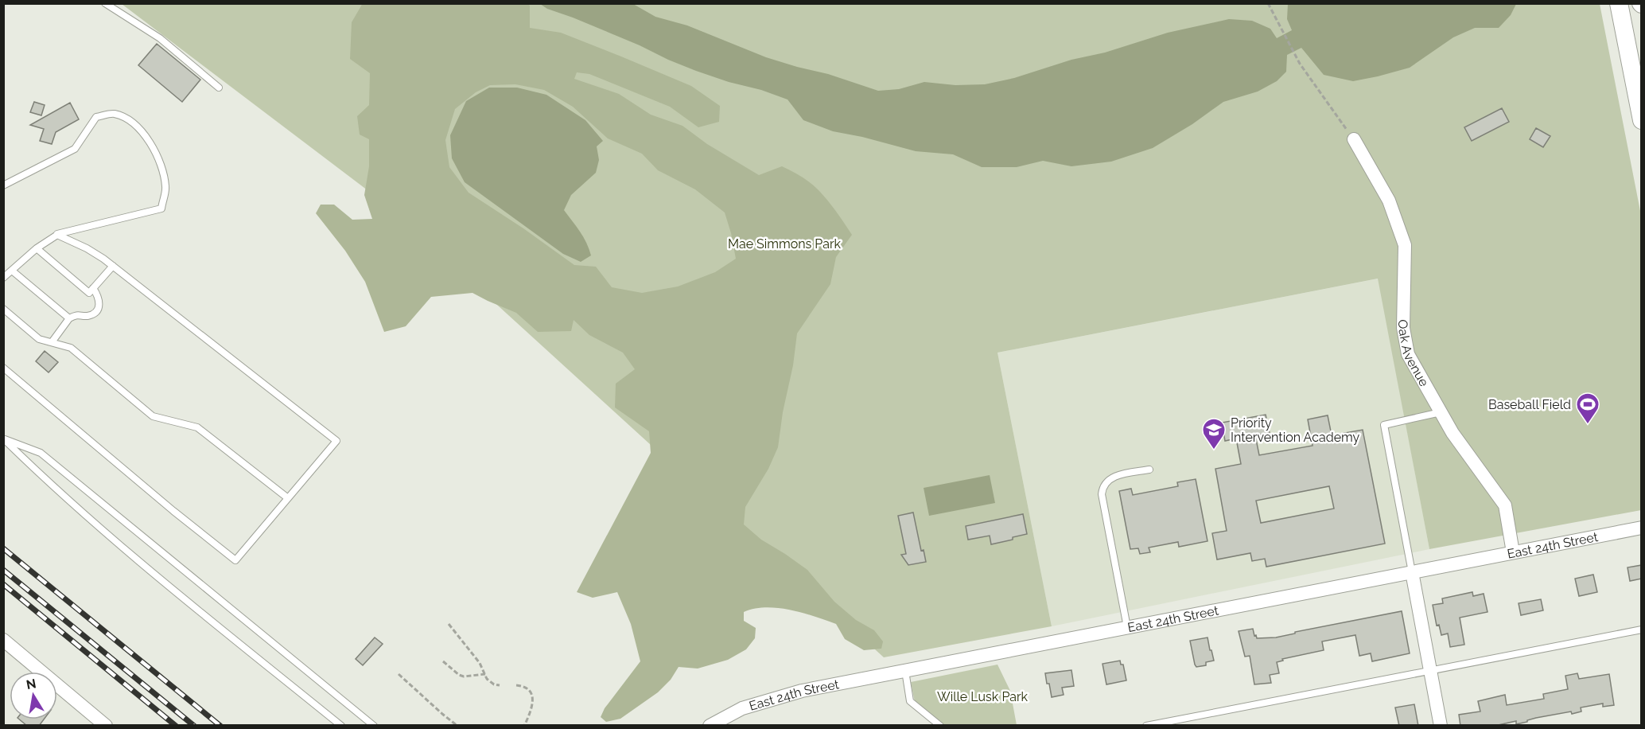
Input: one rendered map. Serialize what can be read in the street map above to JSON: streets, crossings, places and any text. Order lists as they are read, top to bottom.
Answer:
{
  "streets": {
    "street": ["Oak Avenue", "East 24th Street"]
  },
  "crossings": [
    ["Oak Avenue", "East 24th Street"]
  ],
  "parks": ["Mae Simmons Park", "Wille Lusk Park"],
  "places": {
    "sports": ["Baseball Field"],
    "school or university": ["Priority Intervention Academy"]
  },
  "north": "top"
}
